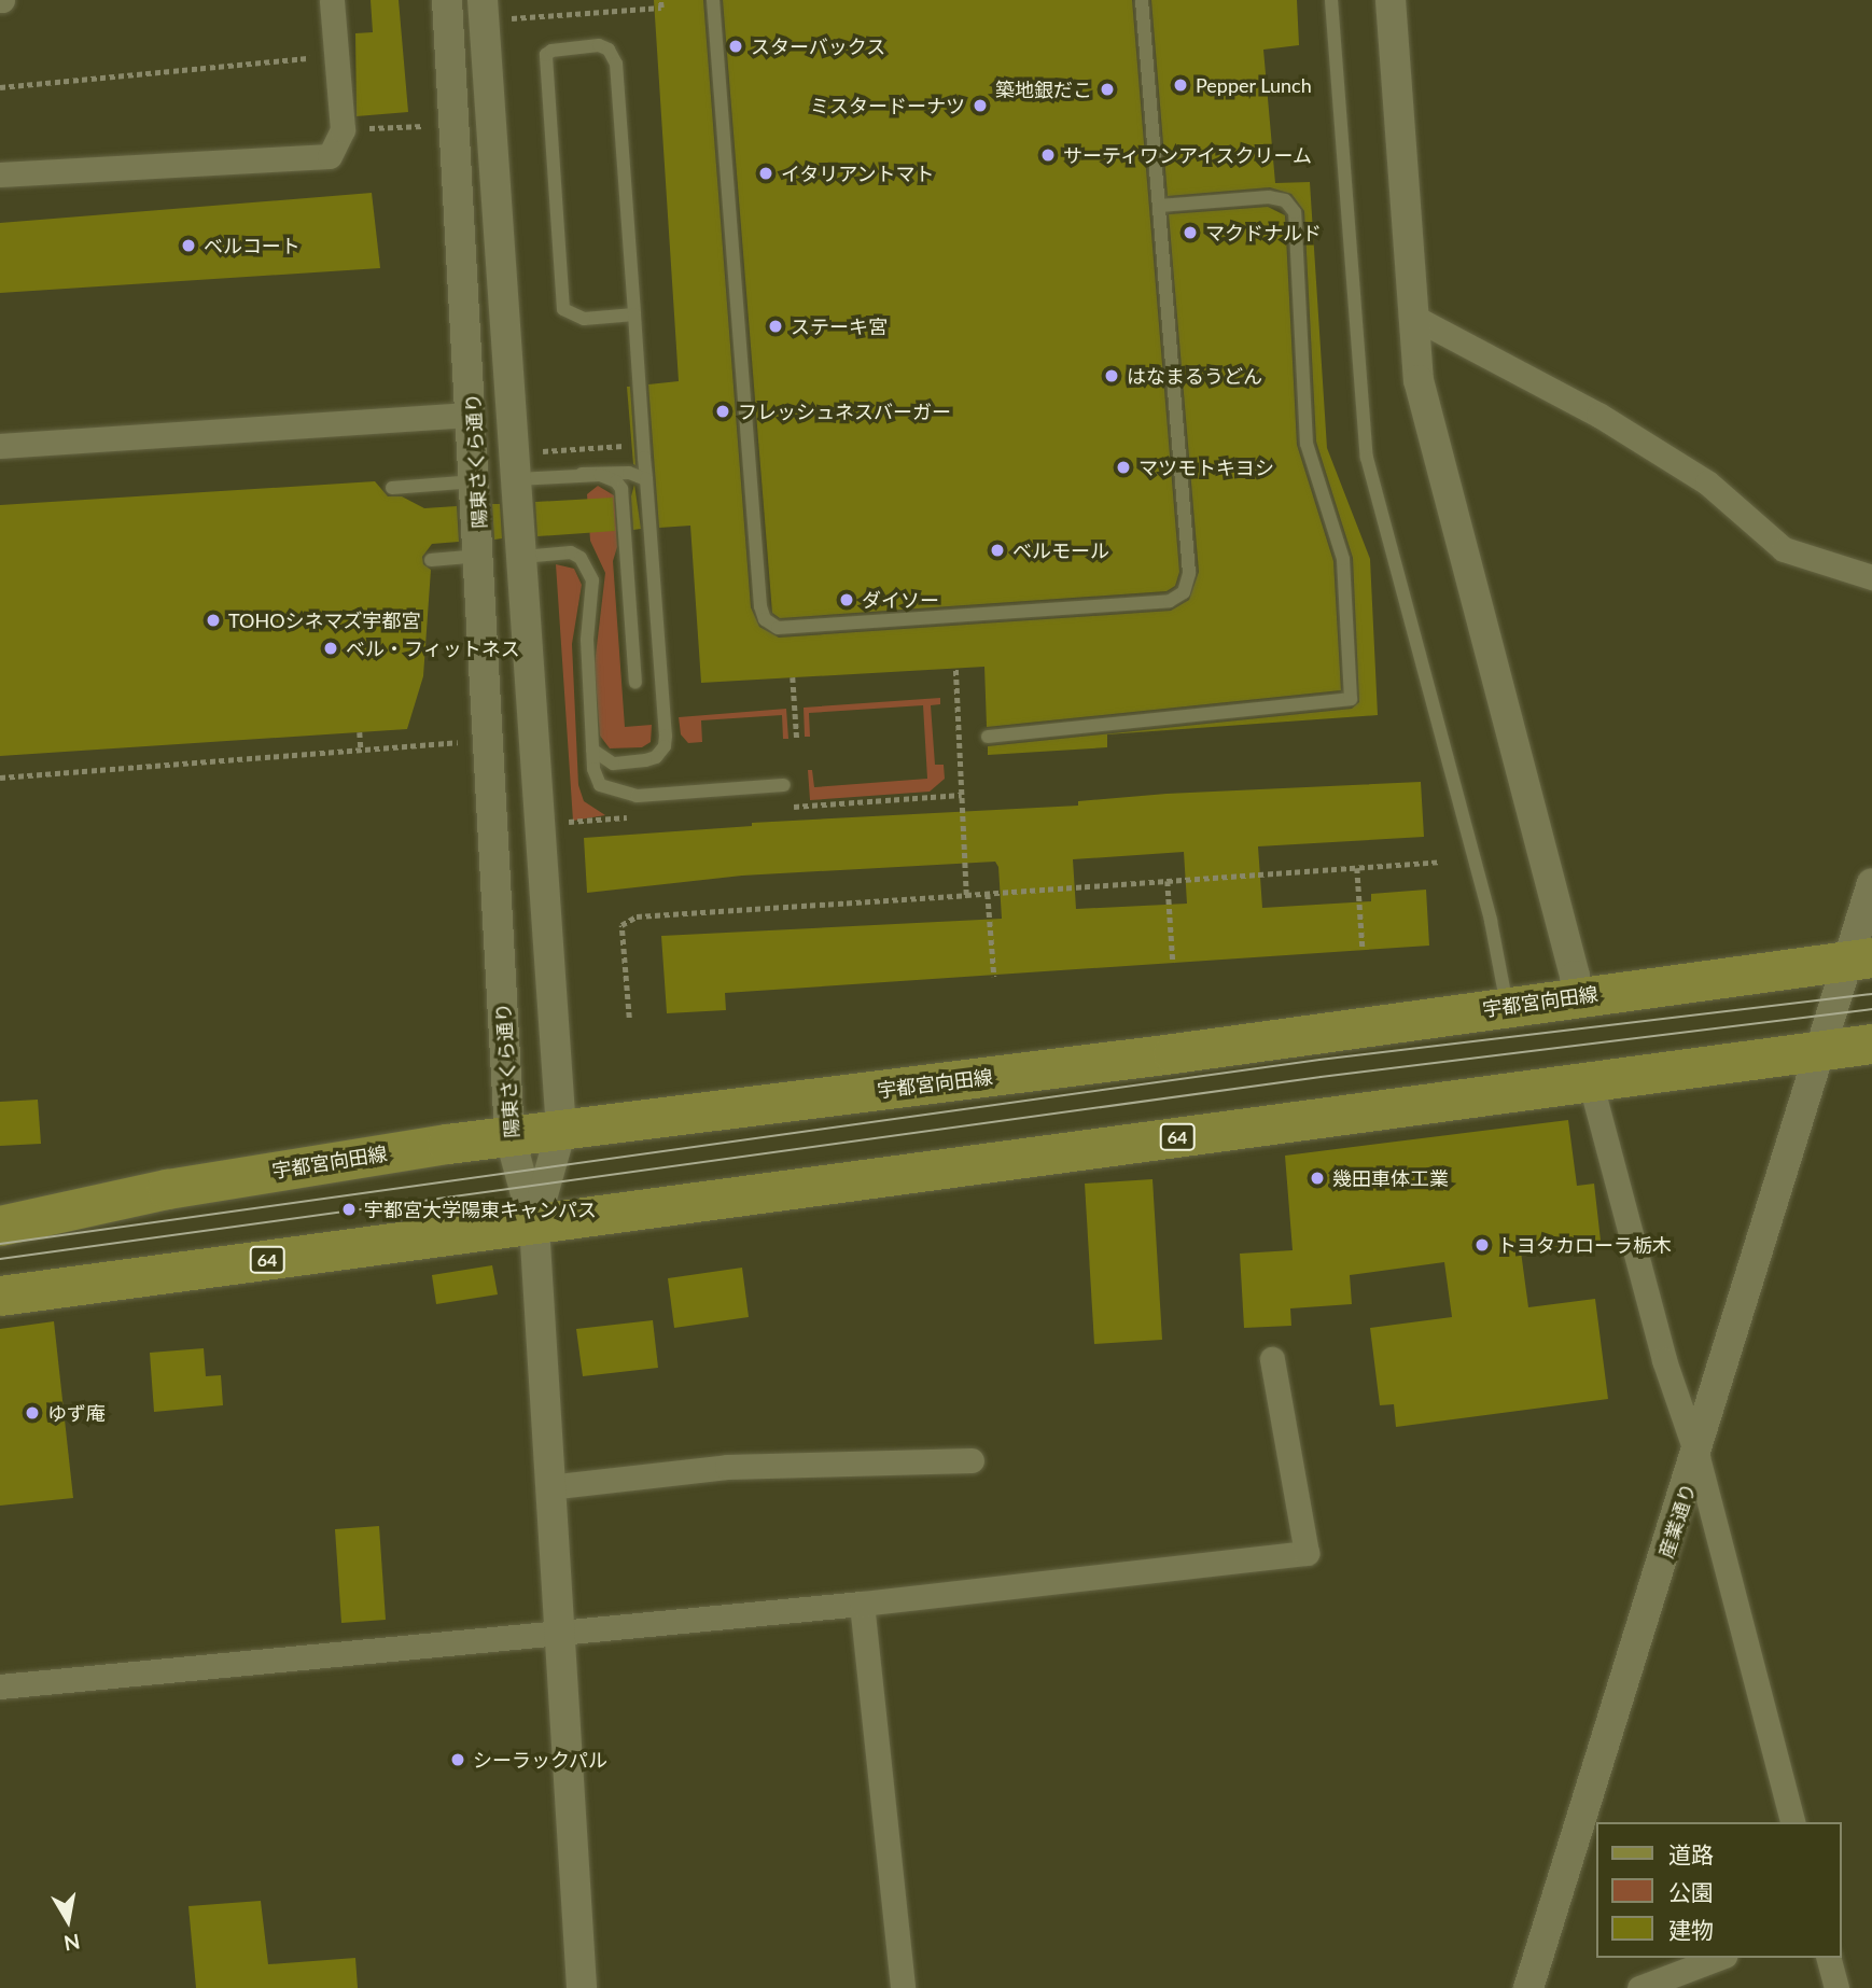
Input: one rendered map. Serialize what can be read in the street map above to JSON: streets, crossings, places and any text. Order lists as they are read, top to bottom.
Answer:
{
  "streets": {
    "main road": ["宇都宮向田線", "64"],
    "street": ["陽東さくら通り", "産業通り"]
  },
  "crossings": [
    ["陽東さくら通り", "宇都宮向田線"],
    ["陽東さくら通り", "64"],
    ["宇都宮向田線", "産業通り"],
    ["64", "産業通り"]
  ],
  "places": [
    "スターバックス",
    "Pepper Lunch",
    "築地銀だこ",
    "ミスタードーナツ",
    "サーティワンアイスクリーム",
    "イタリアントマト",
    "マクドナルド",
    "ベルコート",
    "ステーキ宮",
    "はなまるうどん",
    "フレッシュネスバーガー",
    "マツモトキヨシ",
    "ベルモール",
    "ダイソー",
    "TOHOシネマズ宇都宮",
    "ベル・フィットネス",
    "幾田車体工業",
    "宇都宮大学陽東キャンパス",
    "トヨタカローラ栃木",
    "ゆず庵",
    "シーラックパル"
  ],
  "legend": ["道路", "公園", "建物"],
  "north": "bottom"
}
